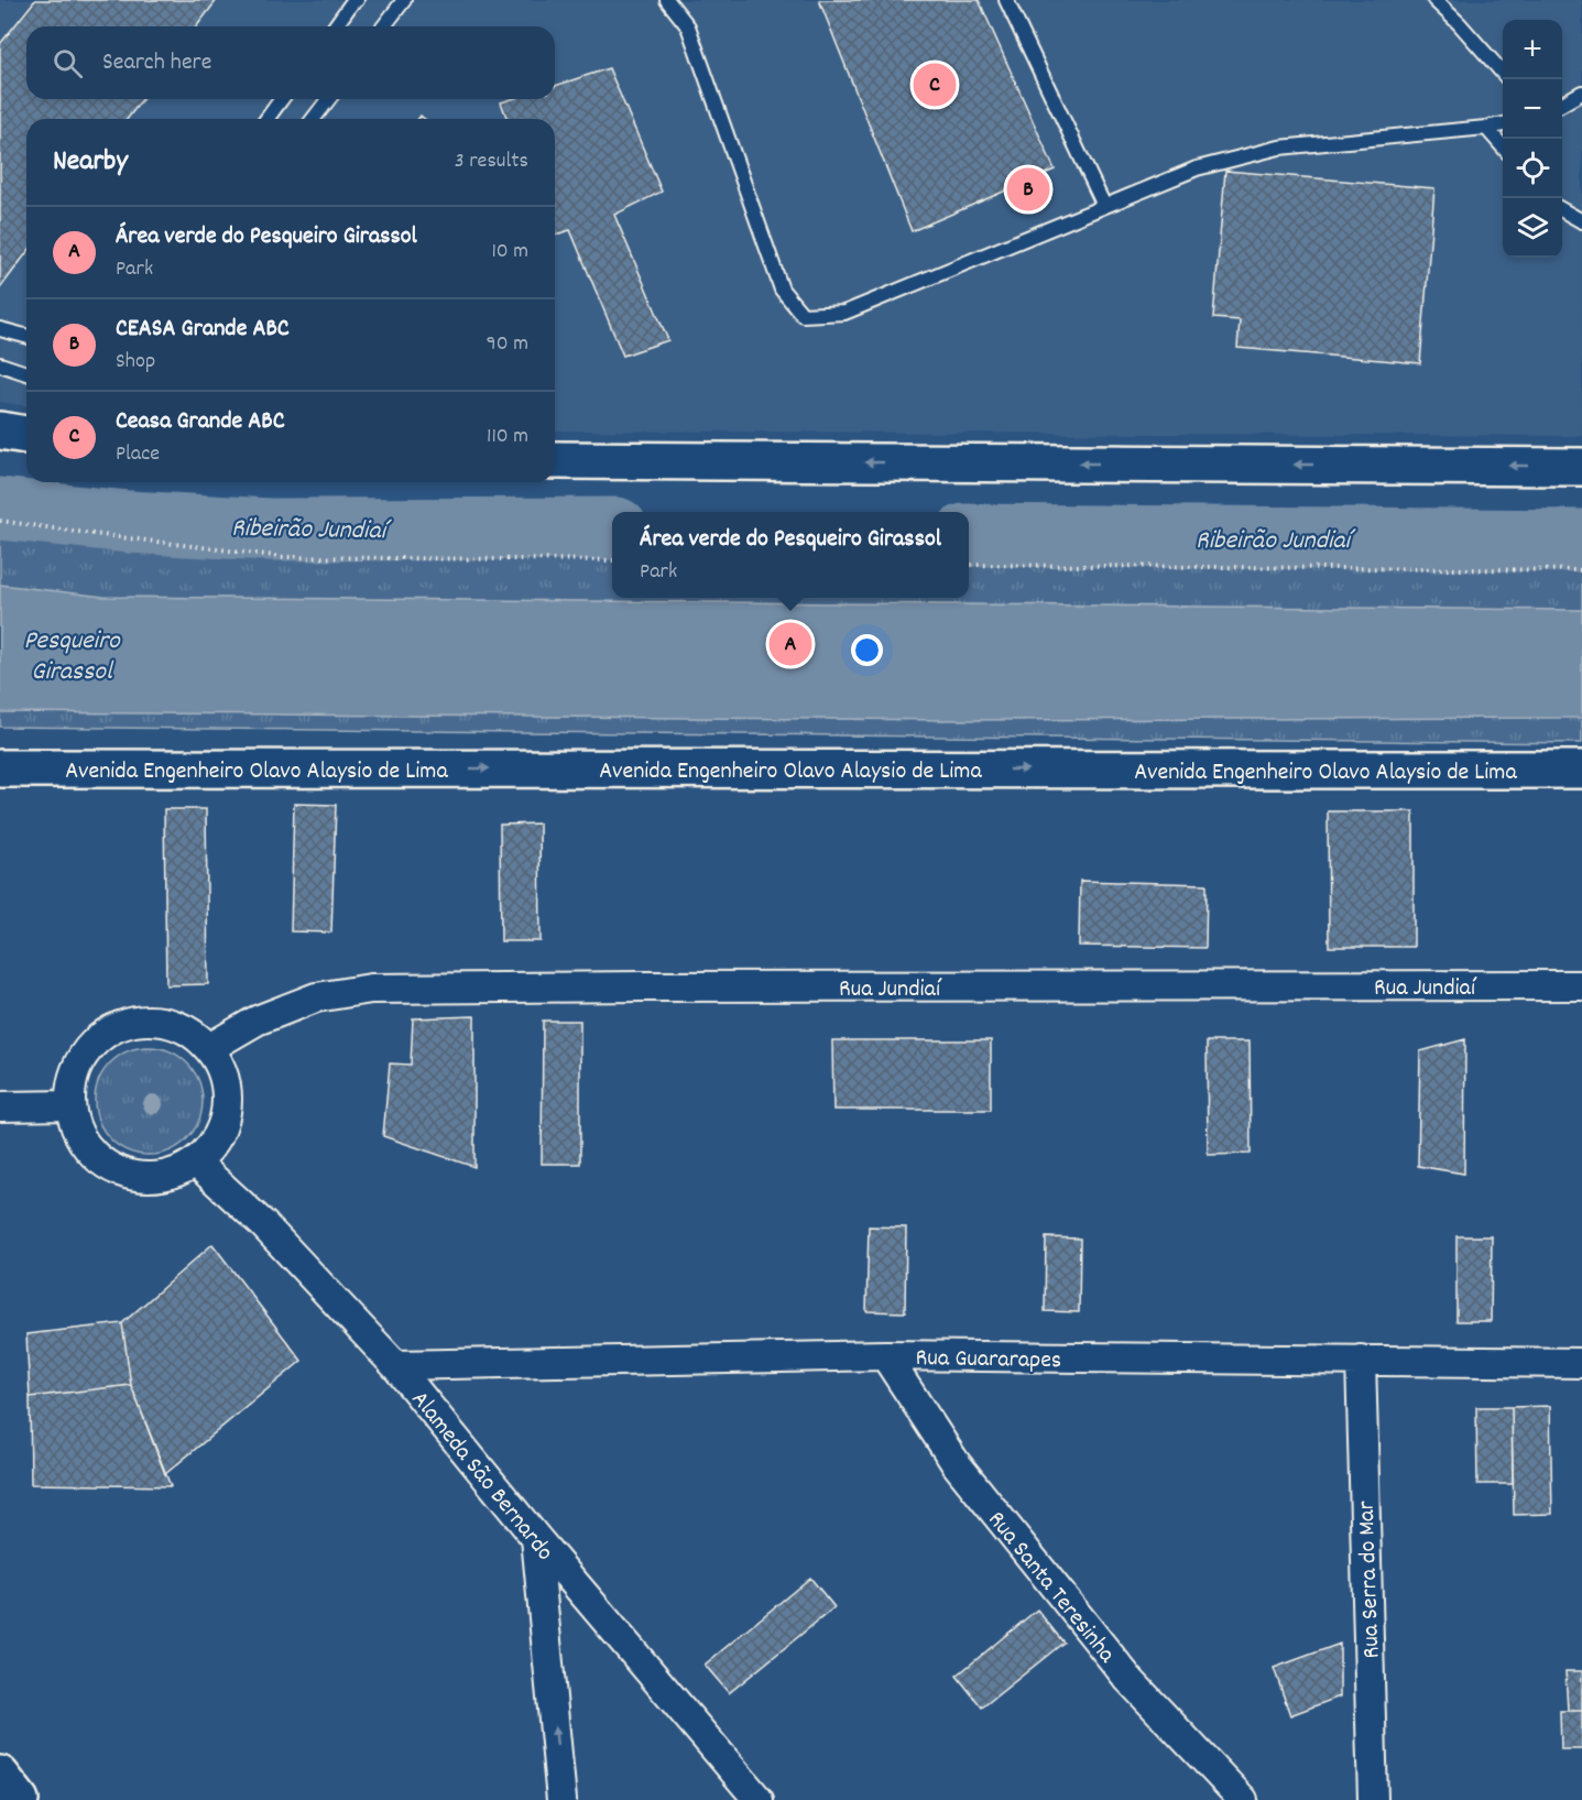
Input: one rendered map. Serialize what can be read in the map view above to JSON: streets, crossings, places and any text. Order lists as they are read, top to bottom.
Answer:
{
  "streets": {
    "main road": ["Avenida Engenheiro Olavo Alaysio de Lima"],
    "street": [
      "Rua Jundiaí",
      "Rua Guararapes",
      "Alameda São Bernardo",
      "Rua Serra do Mar",
      "Rua Santa Teresinha"
    ]
  },
  "crossings": [
    ["Rua Jundiaí", "Alameda São Bernardo"],
    ["Rua Guararapes", "Alameda São Bernardo"],
    ["Rua Guararapes", "Rua Serra do Mar"],
    ["Rua Guararapes", "Rua Santa Teresinha"]
  ],
  "water": ["Ribeirão Jundiaí", "Pesqueiro Girassol"],
  "page": {
    "map_buttons": ["+", "−"],
    "search": "Search here",
    "pins": ["C", "B", "A"],
    "heading": ["Nearby", "3 results"],
    "list": [
      {
        "mark": "A",
        "name": "Área verde do Pesqueiro Girassol",
        "note": "Park",
        "value": "10 m"
      },
      {
        "mark": "B",
        "name": "CEASA Grande ABC",
        "note": "Shop",
        "value": "90 m"
      },
      {
        "mark": "C",
        "name": "Ceasa Grande ABC",
        "note": "Place",
        "value": "110 m"
      }
    ],
    "popup": ["Área verde do Pesqueiro Girassol", "Park"]
  }
}
